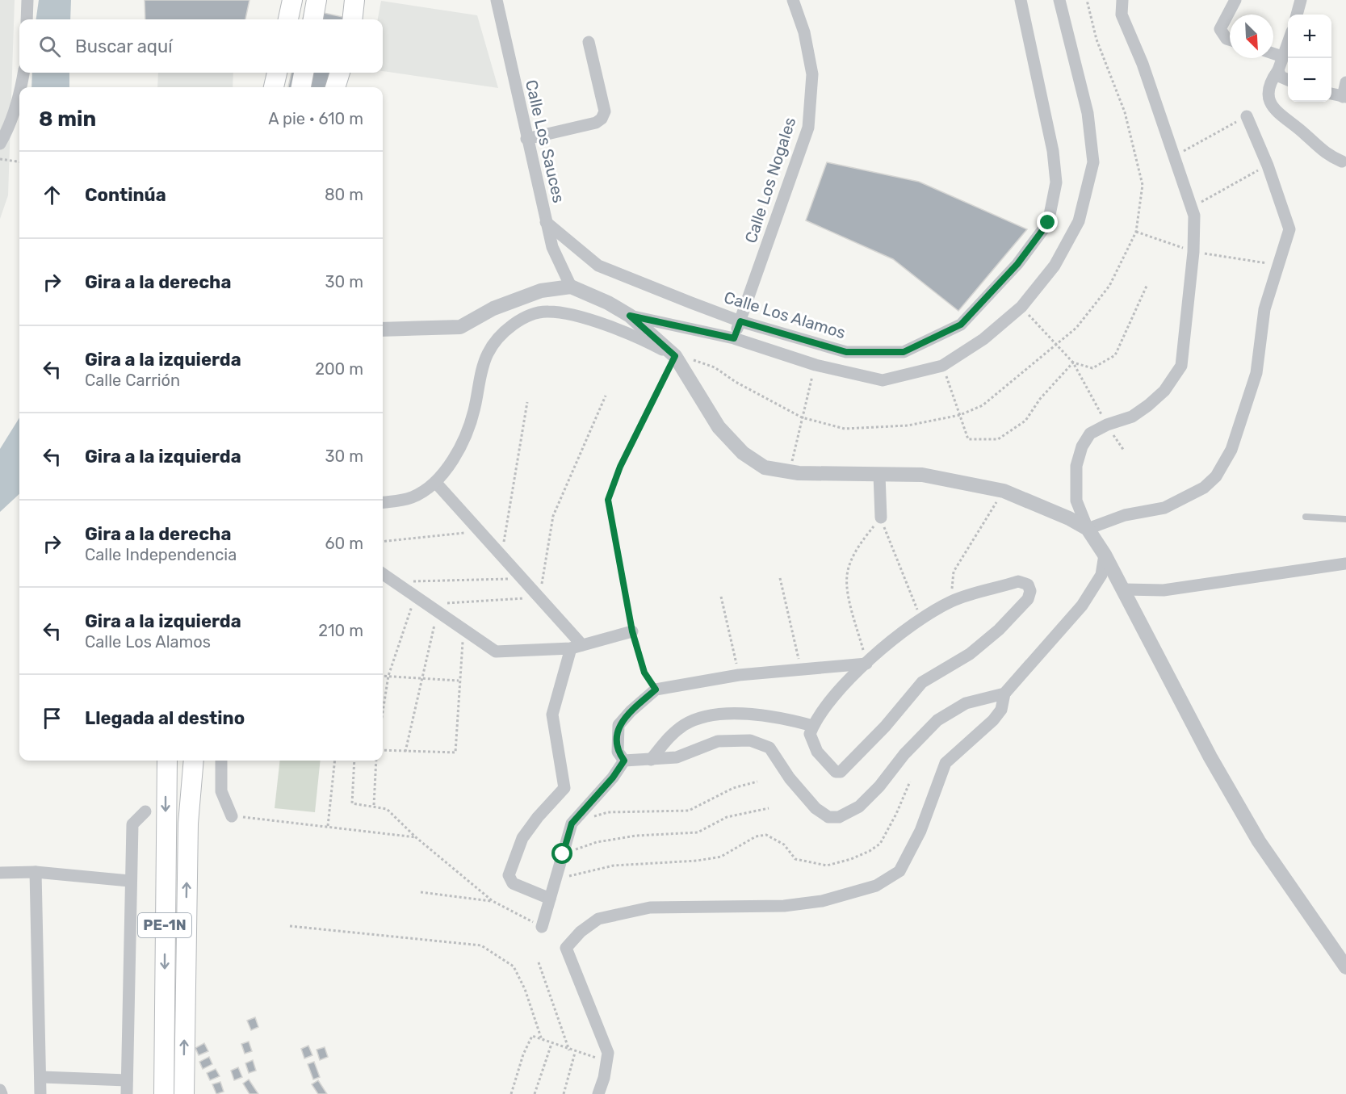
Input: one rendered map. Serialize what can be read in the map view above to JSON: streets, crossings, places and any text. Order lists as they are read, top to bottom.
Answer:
{
  "streets": {
    "highway": ["PE-1N"],
    "street": ["Calle Los Sauces", "Calle Los Nogales", "Calle Los Alamos"]
  },
  "crossings": [
    ["Calle Los Sauces", "Calle Los Alamos"],
    ["Calle Los Nogales", "Calle Los Alamos"]
  ],
  "north": "bottom right",
  "page": {
    "map_buttons": ["+", "−"],
    "search": "Buscar aquí",
    "heading": ["8 min", "A pie · 610 m"],
    "list": [
      ["Continúa", "80 m"],
      ["Gira a la derecha", "30 m"],
      ["Gira a la izquierda", "Calle Carrión", "200 m"],
      ["Gira a la izquierda", "30 m"],
      ["Gira a la derecha", "Calle Independencia", "60 m"],
      ["Gira a la izquierda", "Calle Los Alamos", "210 m"],
      "Llegada al destino"
    ]
  }
}
